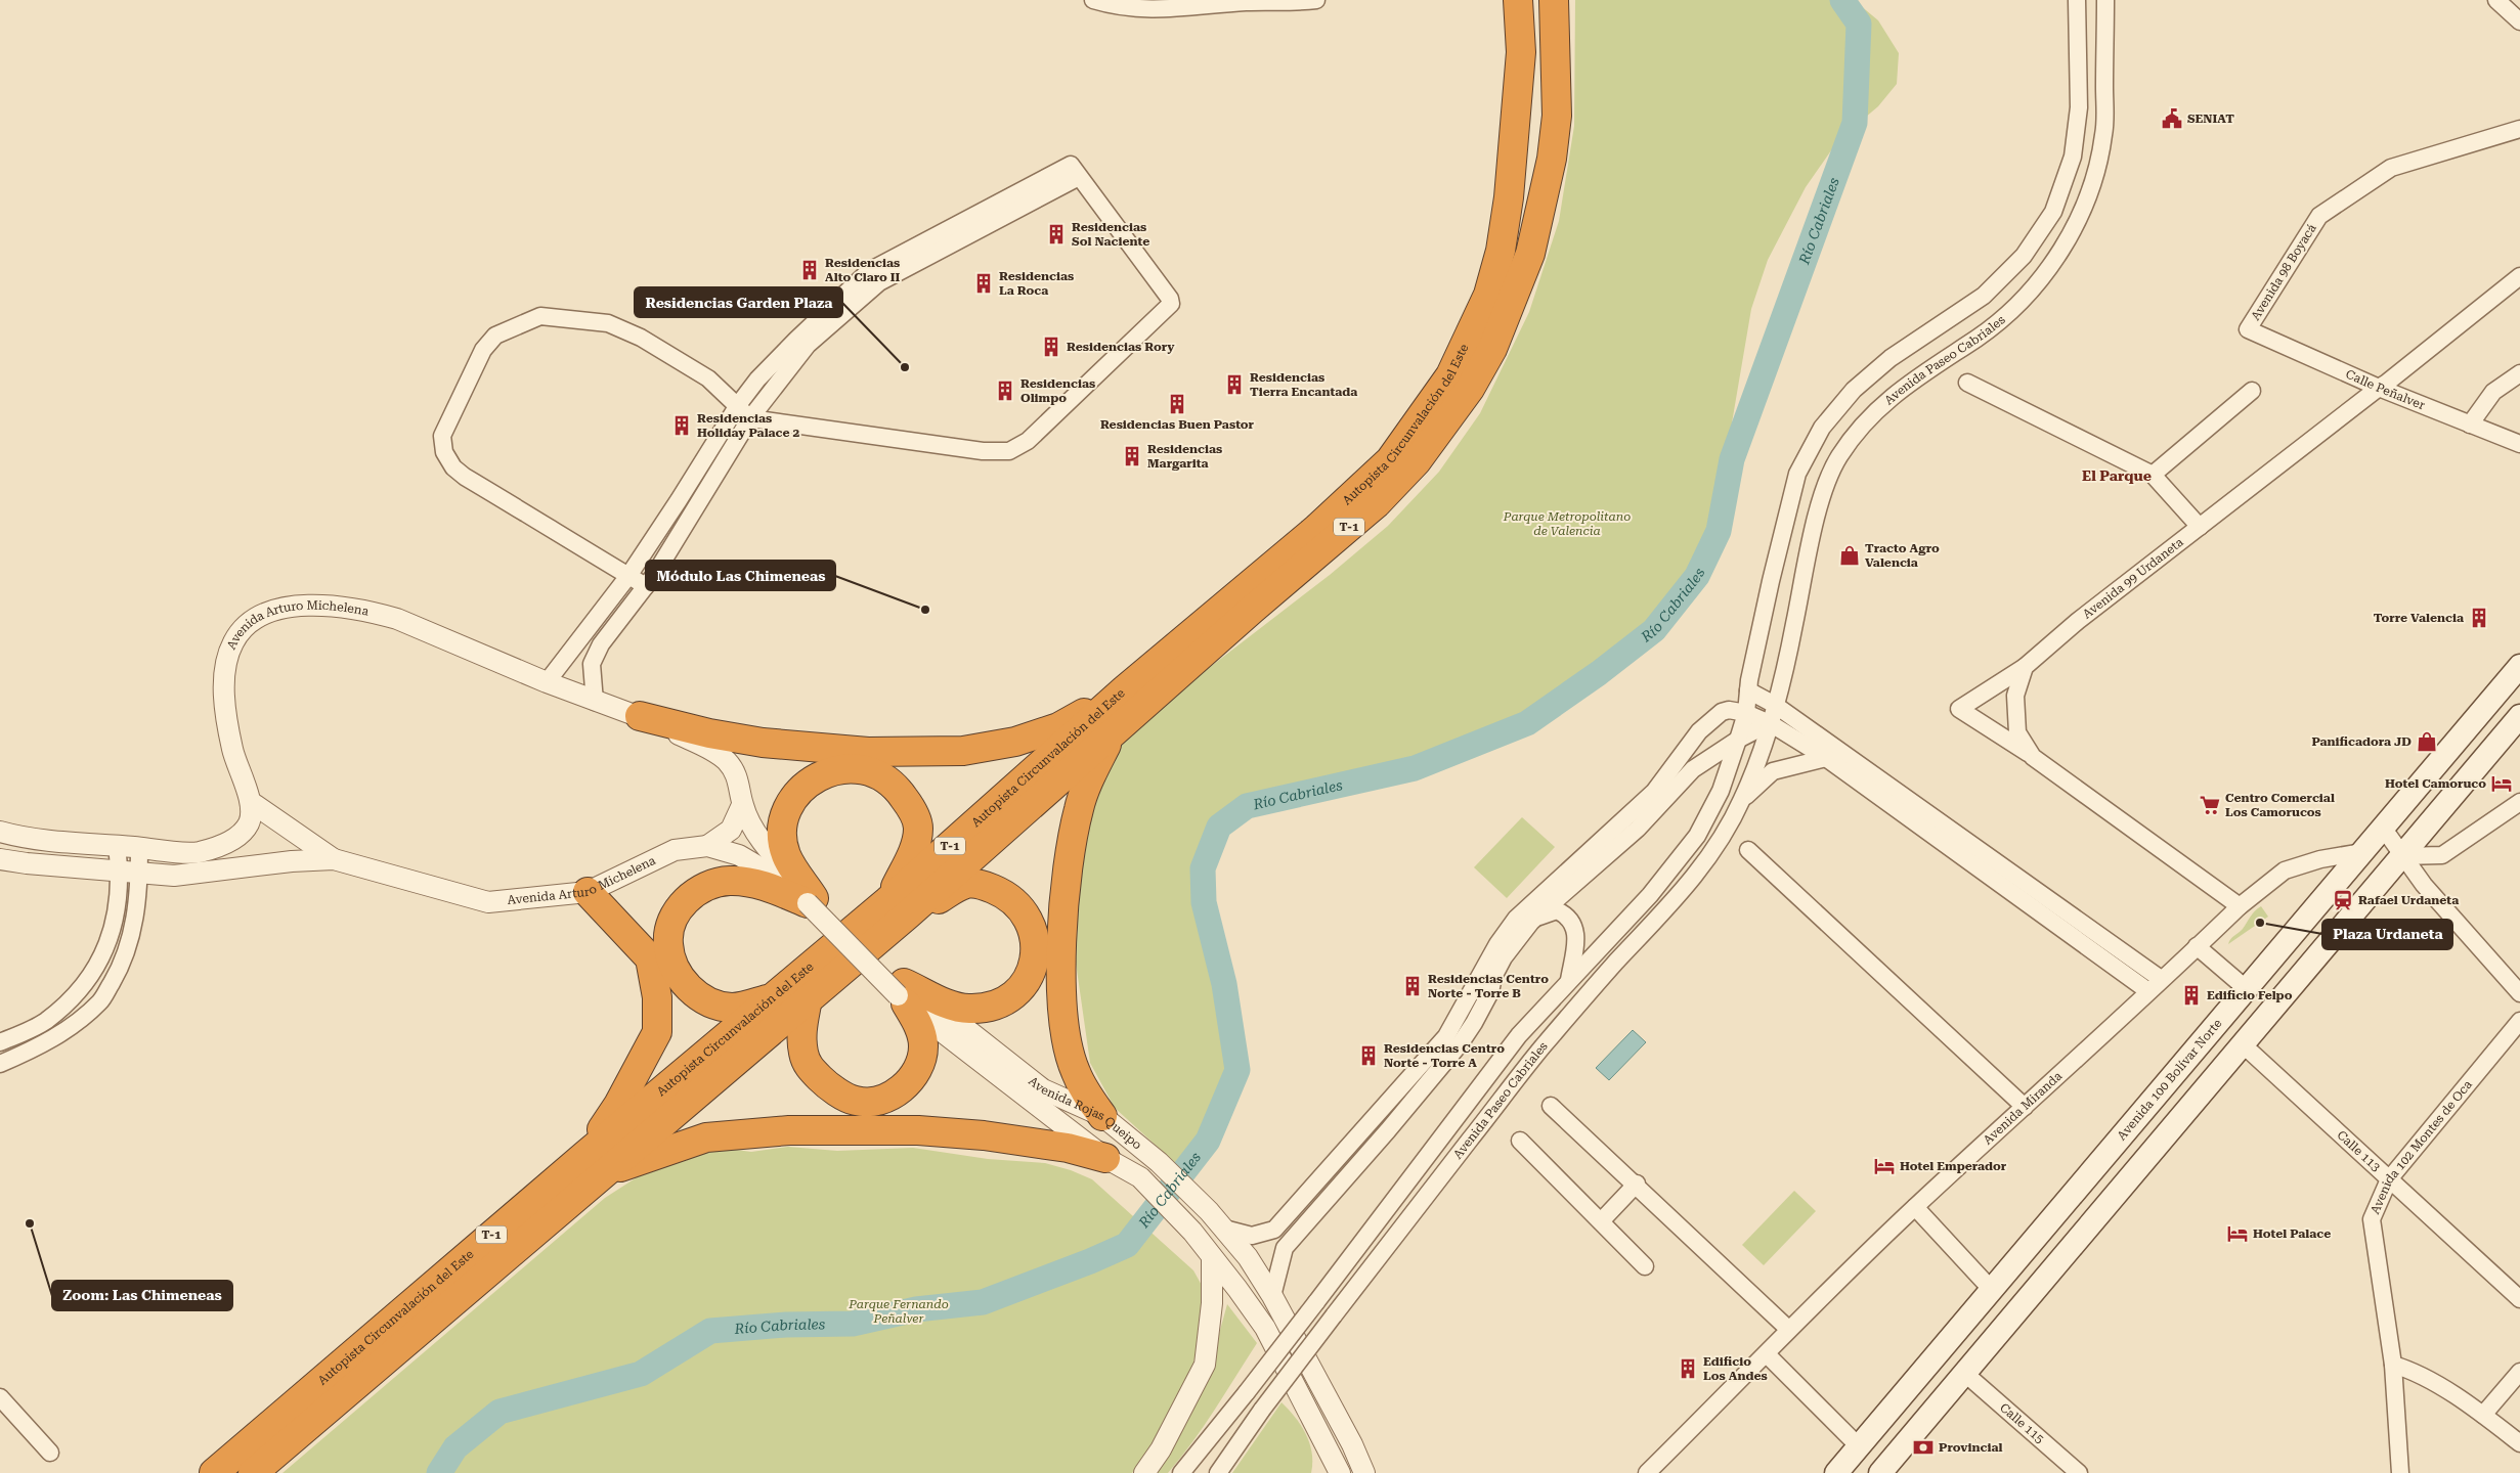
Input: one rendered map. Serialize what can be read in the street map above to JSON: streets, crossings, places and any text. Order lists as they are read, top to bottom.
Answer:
{
  "streets": {
    "highway": ["Autopista Circunvalación del Este", "T-1"],
    "main road": ["Avenida 100 Bolívar Norte"],
    "street": [
      "Avenida 98 Boyacá",
      "Avenida Paseo Cabriales",
      "Calle Peñalver",
      "Avenida 99 Urdaneta",
      "Avenida Arturo Michelena",
      "Avenida Miranda",
      "Avenida Rojas Queipo",
      "Avenida 102 Montes de Oca",
      "Calle 113",
      "Calle 115"
    ]
  },
  "crossings": [
    ["Avenida 98 Boyacá", "Calle Peñalver"],
    ["Calle Peñalver", "Avenida 99 Urdaneta"],
    ["Avenida Arturo Michelena", "Avenida Rojas Queipo"],
    ["Avenida 100 Bolívar Norte", "Avenida Miranda"],
    ["Avenida 102 Montes de Oca", "Calle 113"]
  ],
  "districts": ["El Parque"],
  "water": ["Río Cabriales"],
  "parks": ["Parque Metropolitano de Valencia", "Parque Fernando Peñalver"],
  "places": {
    "public building": ["SENIAT"],
    "building": [
      "Residencias Sol Naciente",
      "Residencias Alto Claro II",
      "Residencias La Roca",
      "Residencias Rory",
      "Residencias Tierra Encantada",
      "Residencias Olimpo",
      "Residencias Buen Pastor",
      "Residencias Holiday Palace 2",
      "Residencias Margarita",
      "Torre Valencia",
      "Residencias Centro Norte - Torre B",
      "Edificio Felpo",
      "Residencias Centro Norte - Torre A",
      "Edificio Los Andes"
    ],
    "other": [
      "Residencias Garden Plaza",
      "Módulo Las Chimeneas",
      "Plaza Urdaneta",
      "Zoom: Las Chimeneas"
    ],
    "shop": ["Tracto Agro Valencia", "Panificadora JD"],
    "hotel": ["Hotel Camoruco", "Hotel Emperador", "Hotel Palace"],
    "supermarket": ["Centro Comercial Los Camorucos"],
    "station": ["Rafael Urdaneta"],
    "bank": ["Provincial"]
  }
}
